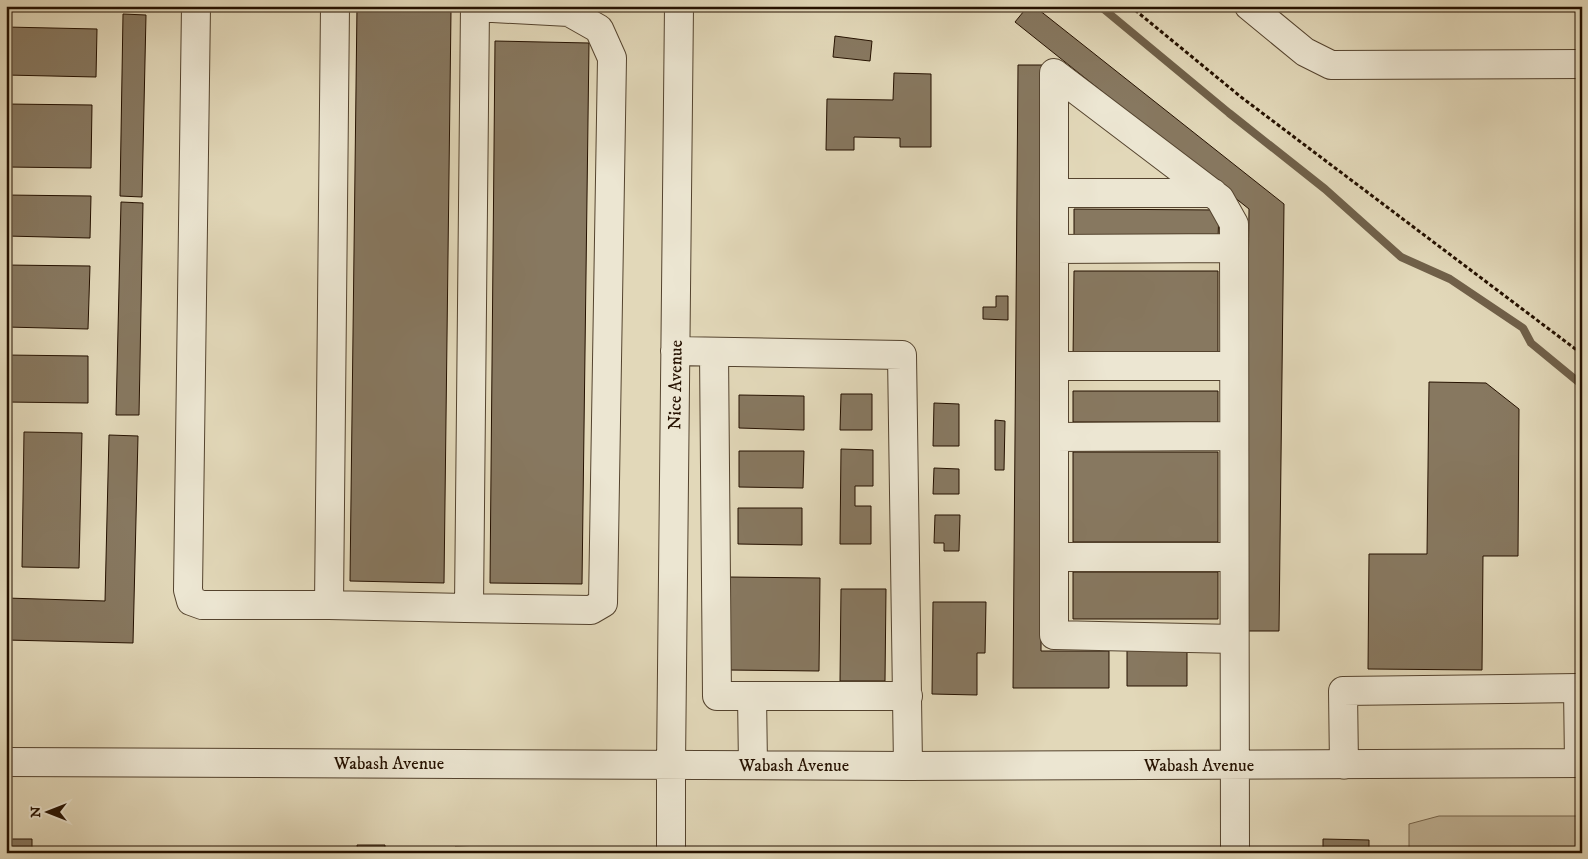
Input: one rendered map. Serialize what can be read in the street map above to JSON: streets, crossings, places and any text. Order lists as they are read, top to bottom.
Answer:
{
  "streets": {
    "street": ["Nice Avenue", "Wabash Avenue"]
  },
  "crossings": [
    ["Nice Avenue", "Wabash Avenue"]
  ],
  "north": "left"
}
